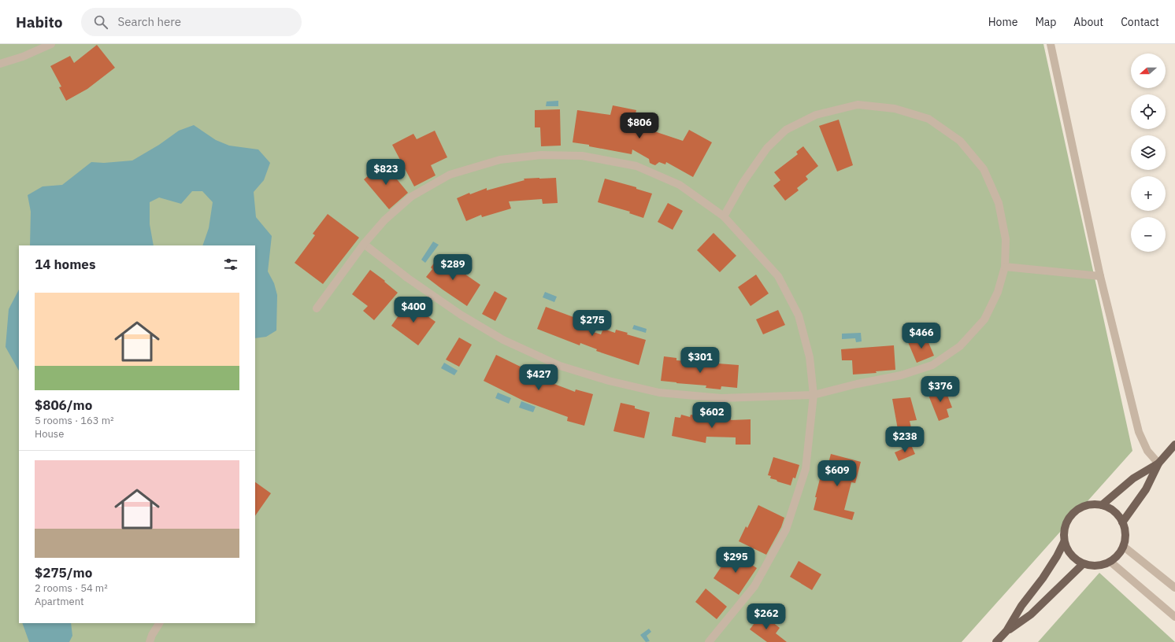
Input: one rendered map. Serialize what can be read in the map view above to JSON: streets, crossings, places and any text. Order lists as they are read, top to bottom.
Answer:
{
  "north": "left",
  "page": {
    "header": "Habito",
    "search": "Search here",
    "nav": [
      "Home",
      "Map",
      "About",
      "Contact"
    ],
    "map_buttons": ["+", "−"],
    "price": [
      "$806",
      "$823",
      "$289",
      "$400",
      "$275",
      "$466",
      "$301",
      "$427",
      "$376",
      "$602",
      "$238",
      "$609",
      "$295",
      "$262"
    ],
    "heading": "14 homes",
    "list": [
      {
        "name": "$806/mo",
        "note": "5 rooms · 163 m² · House"
      },
      {
        "name": "$275/mo",
        "note": "2 rooms · 54 m² · Apartment"
      }
    ]
  }
}
